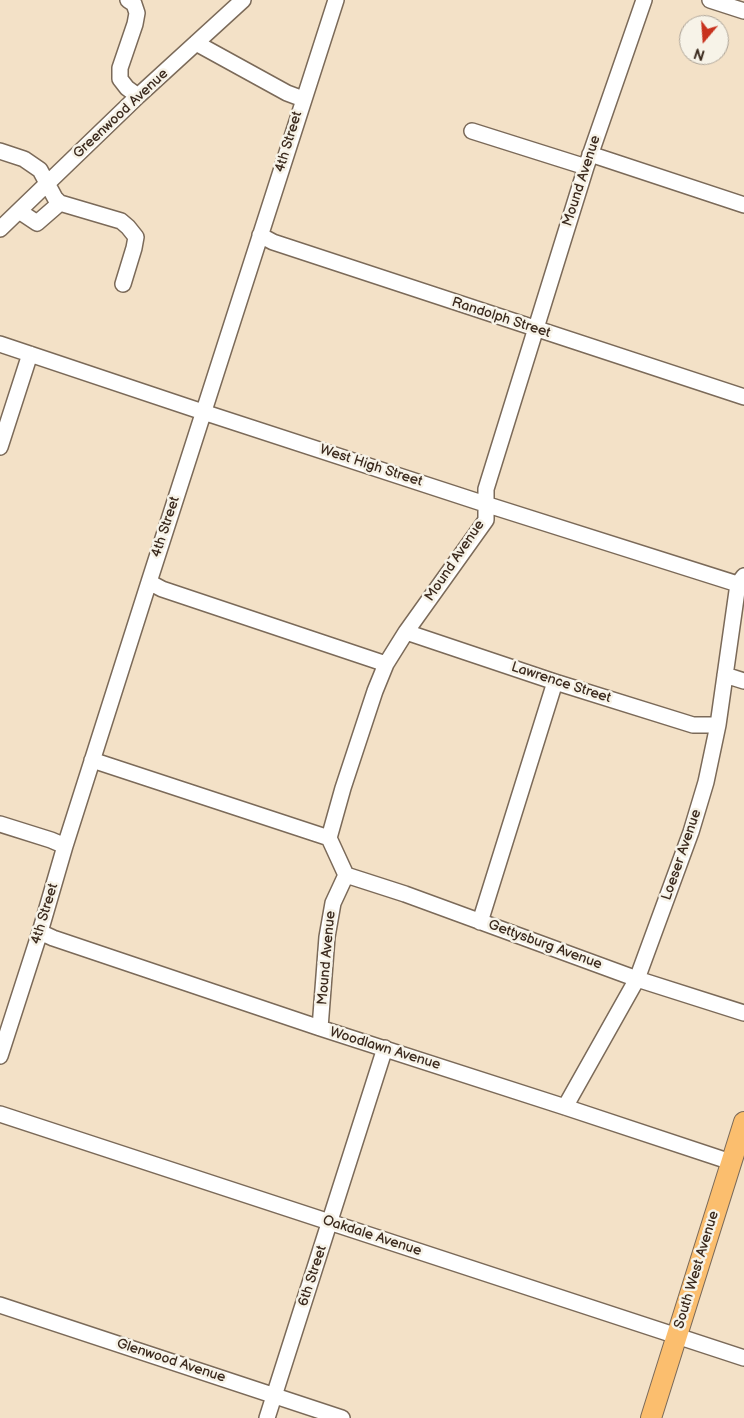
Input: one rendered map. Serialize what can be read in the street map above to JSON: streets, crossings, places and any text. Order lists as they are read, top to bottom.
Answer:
{
  "streets": {
    "main road": ["South West Avenue"],
    "street": [
      "Greenwood Avenue",
      "4th Street",
      "Mound Avenue",
      "Randolph Street",
      "West High Street",
      "Lawrence Street",
      "Loeser Avenue",
      "Gettysburg Avenue",
      "Woodlawn Avenue",
      "Oakdale Avenue",
      "6th Street",
      "Glenwood Avenue"
    ]
  },
  "crossings": [
    ["4th Street", "Randolph Street"],
    ["4th Street", "West High Street"],
    ["4th Street", "Woodlawn Avenue"],
    ["Mound Avenue", "Randolph Street"],
    ["Mound Avenue", "West High Street"],
    ["Mound Avenue", "Lawrence Street"],
    ["Mound Avenue", "Gettysburg Avenue"],
    ["Mound Avenue", "Woodlawn Avenue"],
    ["West High Street", "Loeser Avenue"],
    ["Lawrence Street", "Loeser Avenue"],
    ["Loeser Avenue", "Gettysburg Avenue"],
    ["Loeser Avenue", "Woodlawn Avenue"],
    ["Woodlawn Avenue", "South West Avenue"],
    ["Woodlawn Avenue", "6th Street"],
    ["Oakdale Avenue", "South West Avenue"],
    ["Oakdale Avenue", "6th Street"],
    ["6th Street", "Glenwood Avenue"]
  ],
  "north": "bottom"
}
